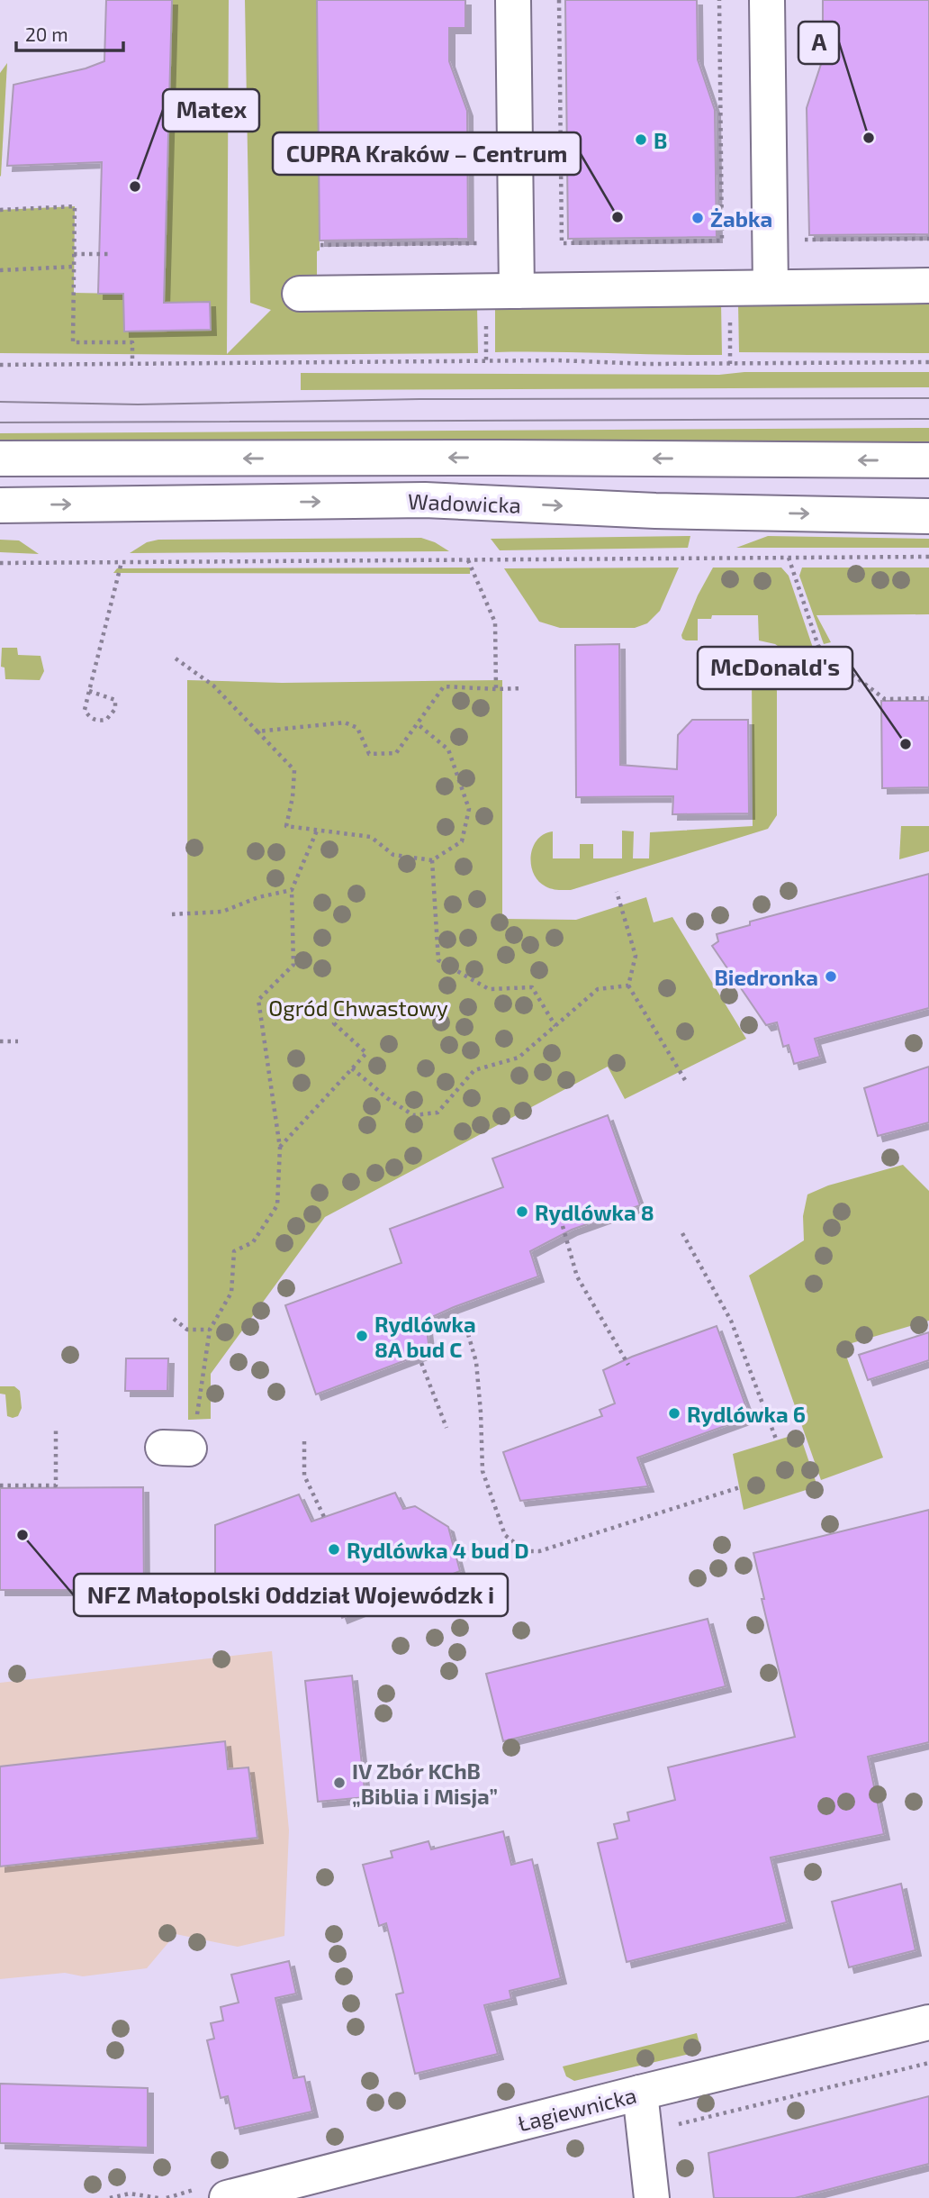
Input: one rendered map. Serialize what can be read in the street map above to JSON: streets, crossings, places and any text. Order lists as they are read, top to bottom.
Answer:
{
  "streets": {
    "main road": ["Wadowicka", "Łagiewnicka"]
  },
  "parks": ["Ogród Chwastowy"],
  "places": [
    "A",
    "B",
    "Matex",
    "CUPRA Kraków – Centrum",
    "Żabka",
    "McDonald's",
    "Biedronka",
    "Rydlówka 8",
    "Rydlówka 8A bud C",
    "Rydlówka 6",
    "NFZ Małopolski Oddział Wojewódzk i",
    "Rydlówka 4 bud D",
    "IV Zbór KChB „Biblia i Misja”"
  ],
  "scale_bar": "20 m"
}
